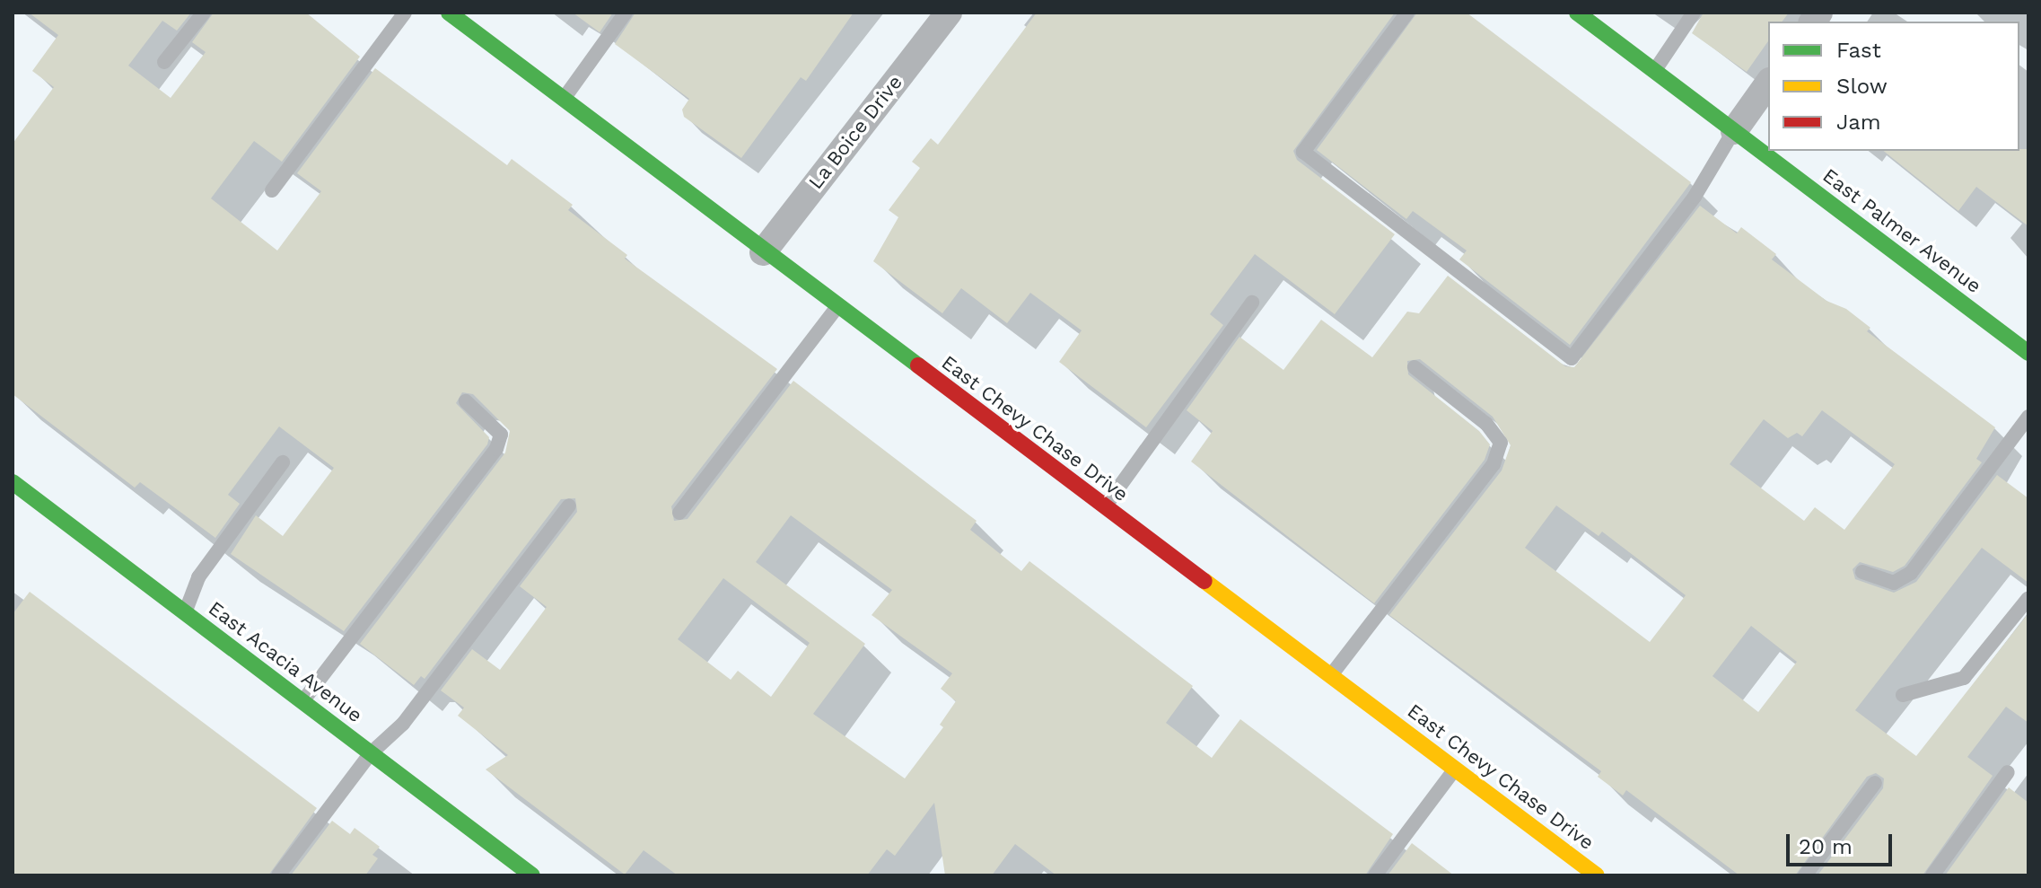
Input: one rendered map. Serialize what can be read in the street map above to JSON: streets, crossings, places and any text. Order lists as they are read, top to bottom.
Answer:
{
  "streets": {
    "main road": ["East Palmer Avenue", "East Chevy Chase Drive", "East Acacia Avenue"],
    "street": ["La Boice Drive"]
  },
  "crossings": [
    ["La Boice Drive", "East Chevy Chase Drive"]
  ],
  "legend": ["Fast", "Slow", "Jam"],
  "scale_bar": "20 m"
}
